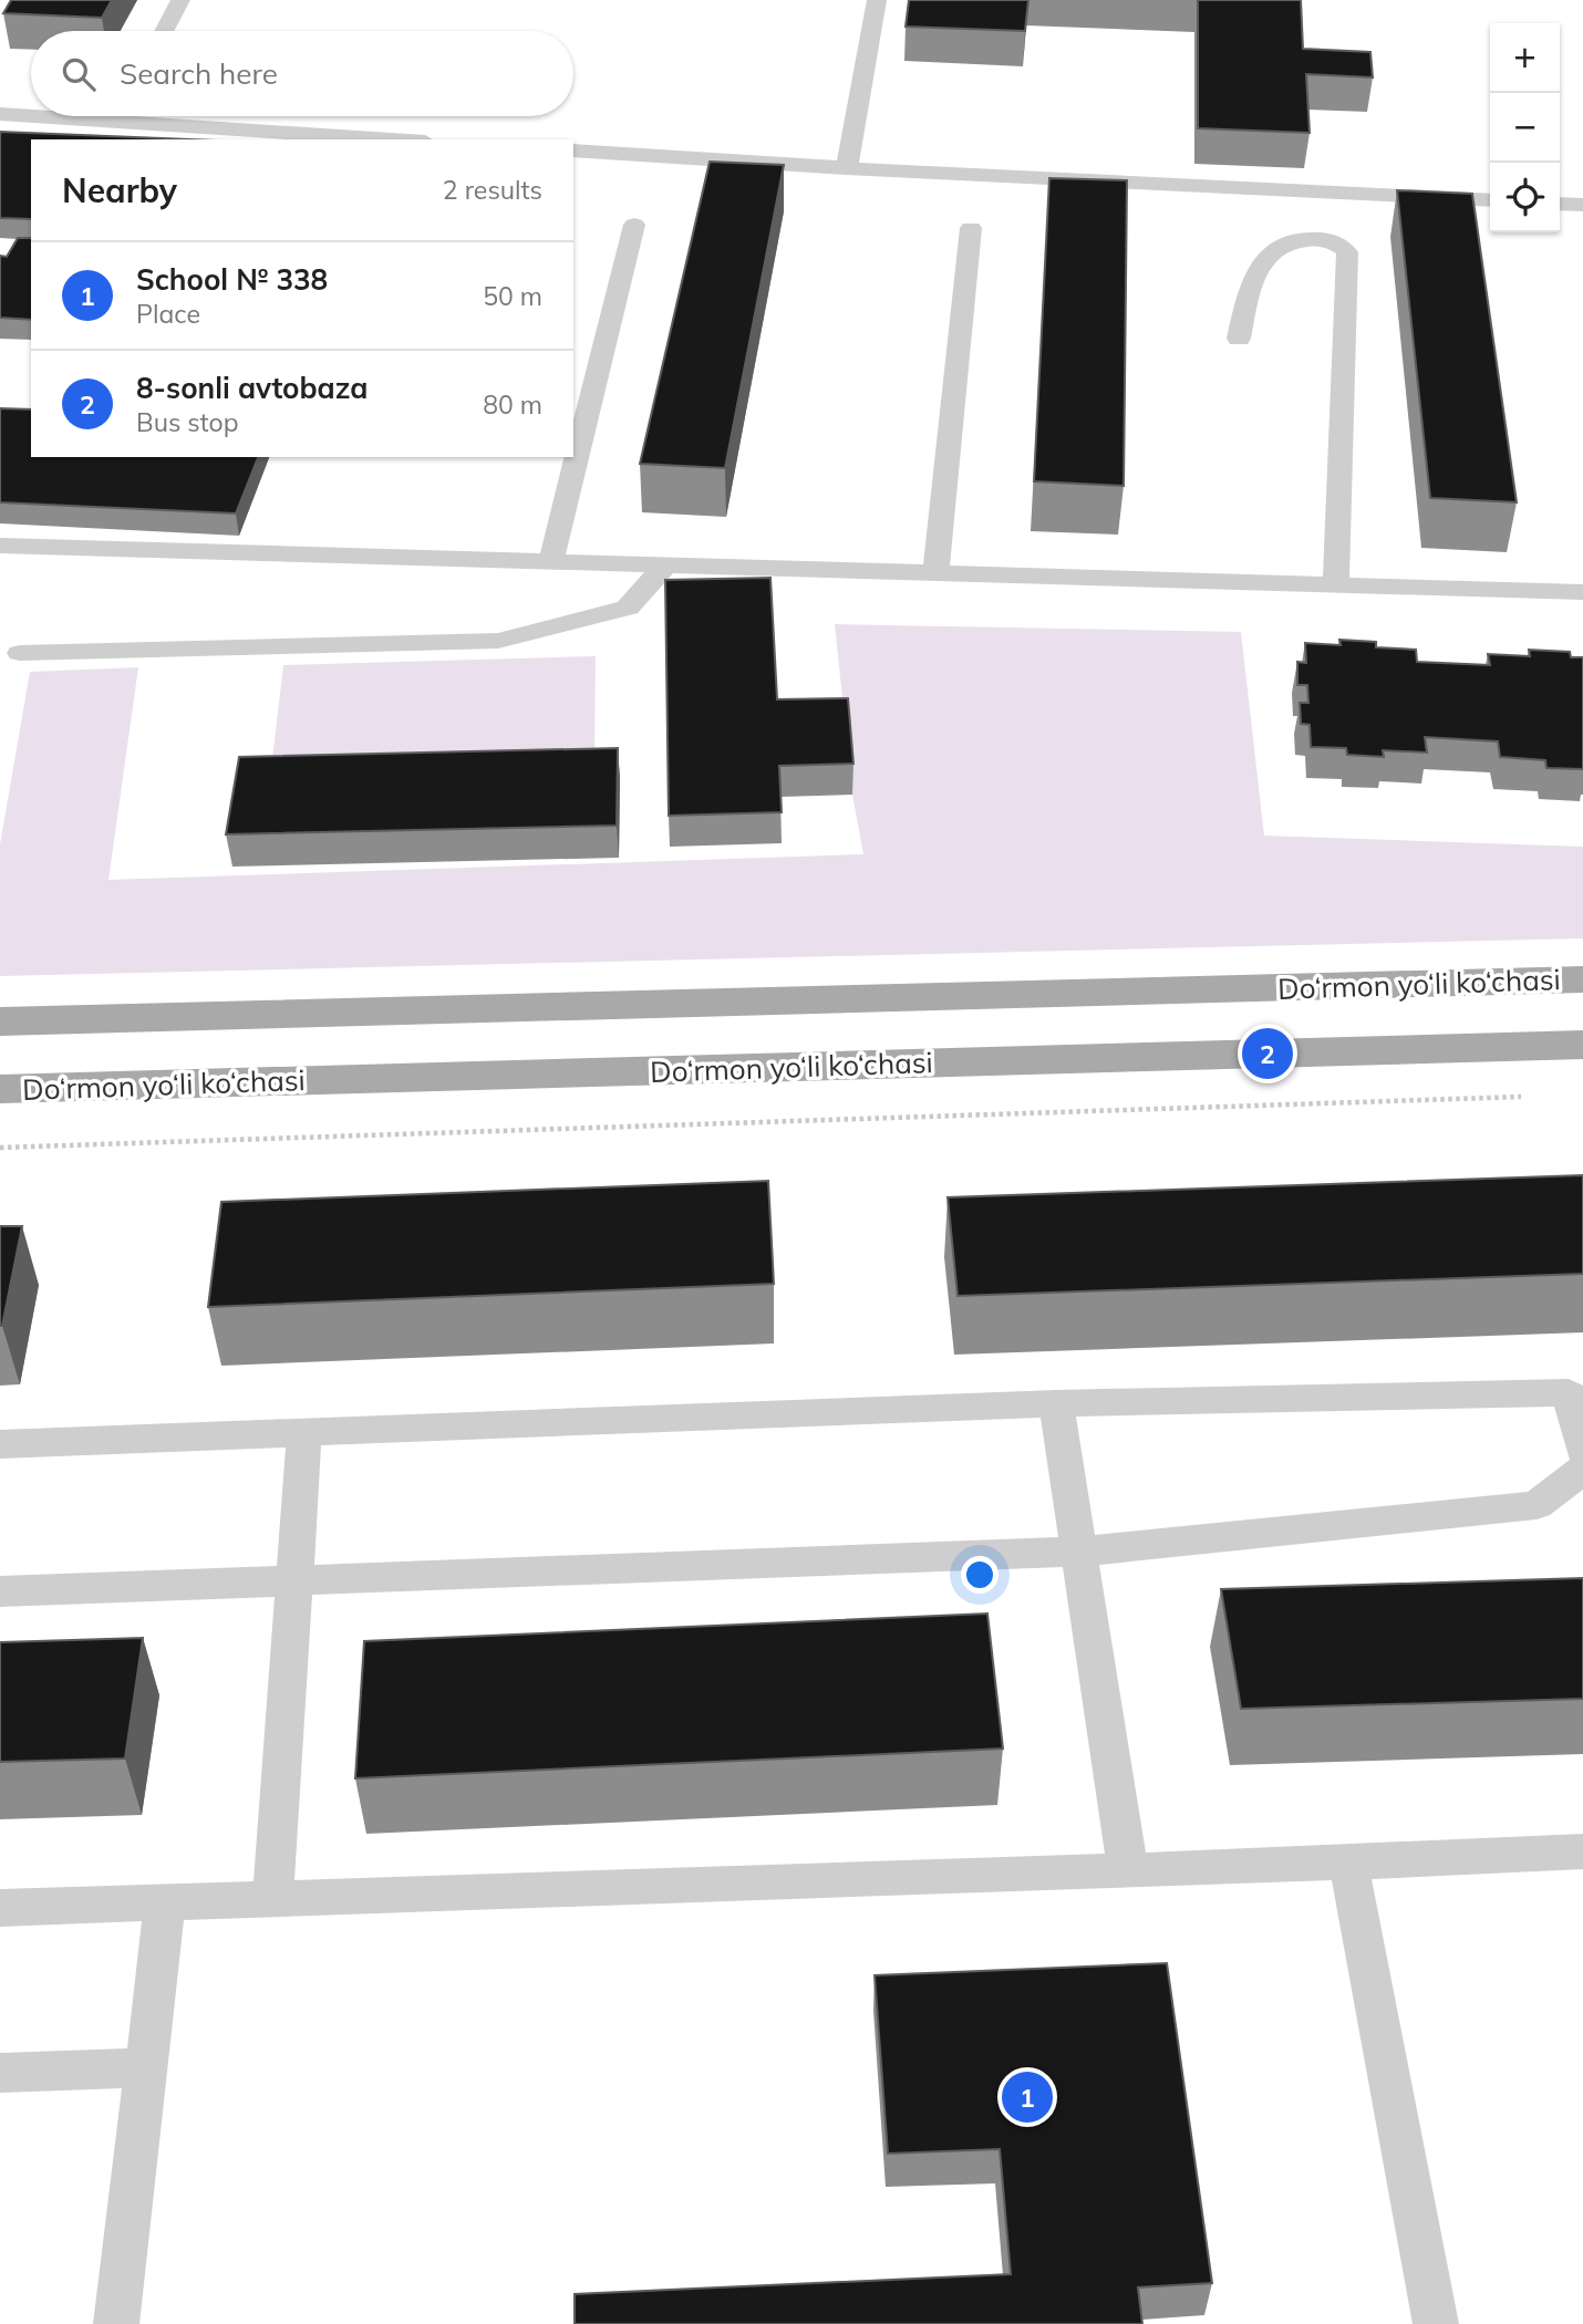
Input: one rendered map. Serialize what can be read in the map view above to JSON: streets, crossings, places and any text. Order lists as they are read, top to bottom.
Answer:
{
  "streets": {
    "main road": ["Do‘rmon yo‘li ko‘chasi"]
  },
  "page": {
    "map_buttons": ["+", "−"],
    "search": "Search here",
    "heading": ["Nearby", "2 results"],
    "list": [
      {
        "mark": "1",
        "name": "School № 338",
        "note": "Place",
        "value": "50 m"
      },
      {
        "mark": "2",
        "name": "8-sonli avtobaza",
        "note": "Bus stop",
        "value": "80 m"
      }
    ],
    "pins": ["2", "1"]
  }
}
